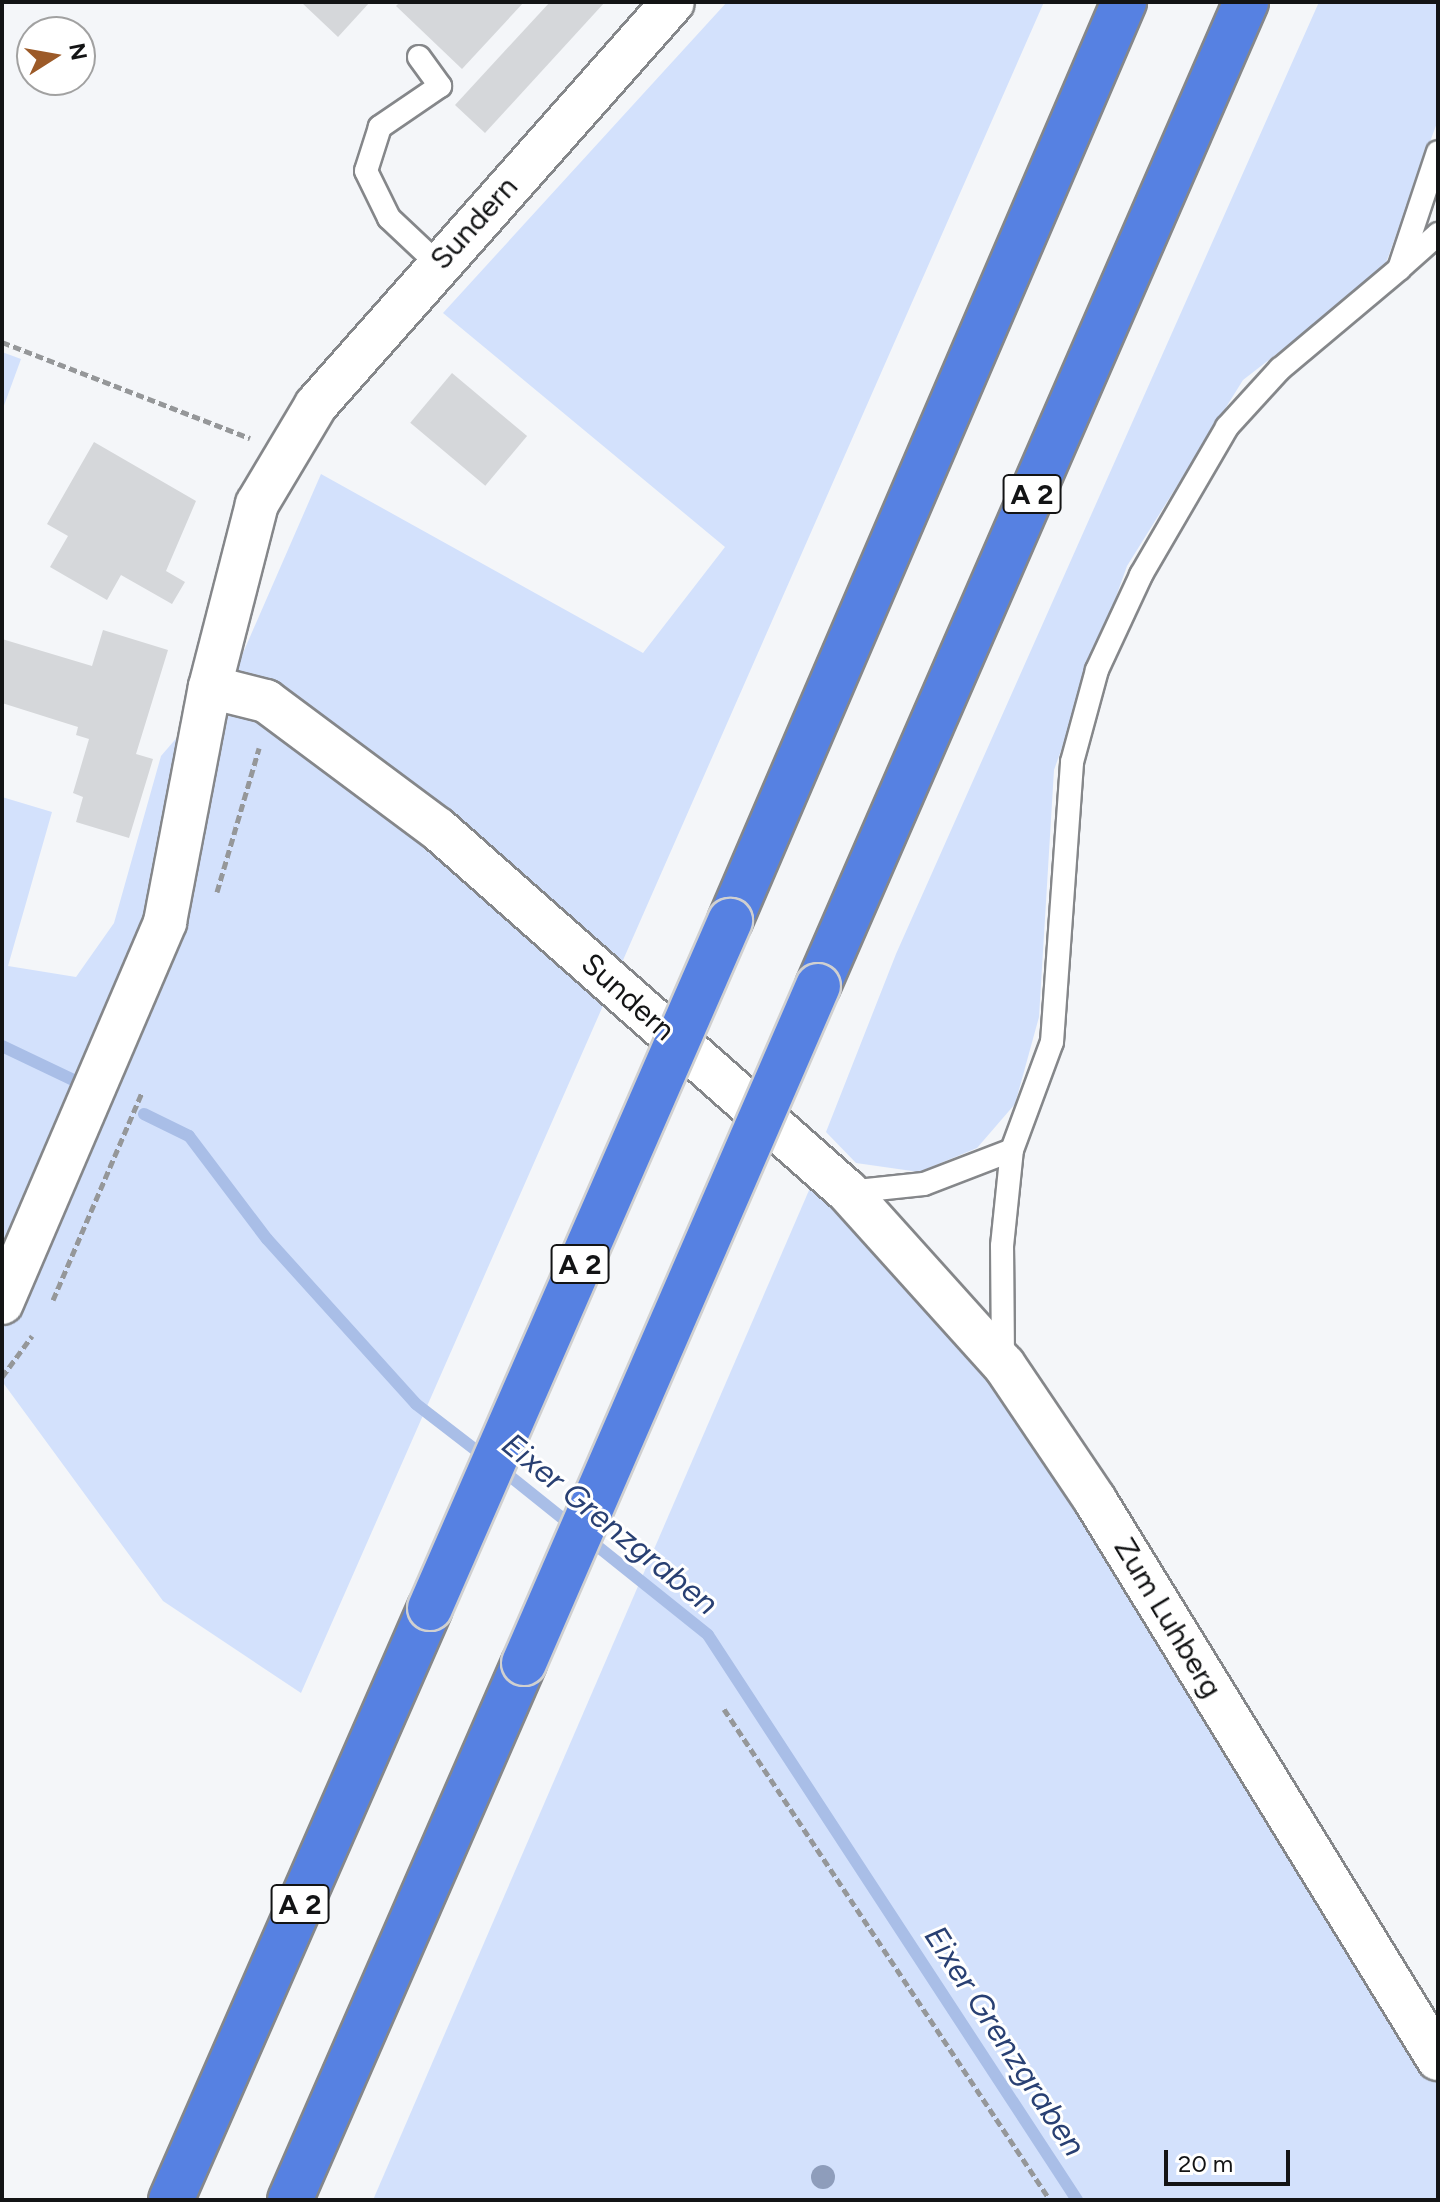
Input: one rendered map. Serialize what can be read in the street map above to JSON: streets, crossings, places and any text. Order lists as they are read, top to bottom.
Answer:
{
  "streets": {
    "highway": ["A 2"],
    "street": ["Sundern", "Zum Luhberg"]
  },
  "crossings": [
    ["Sundern", "Zum Luhberg"]
  ],
  "water": ["Eixer Grenzgraben"],
  "scale_bar": "20 m",
  "north": "right"
}
